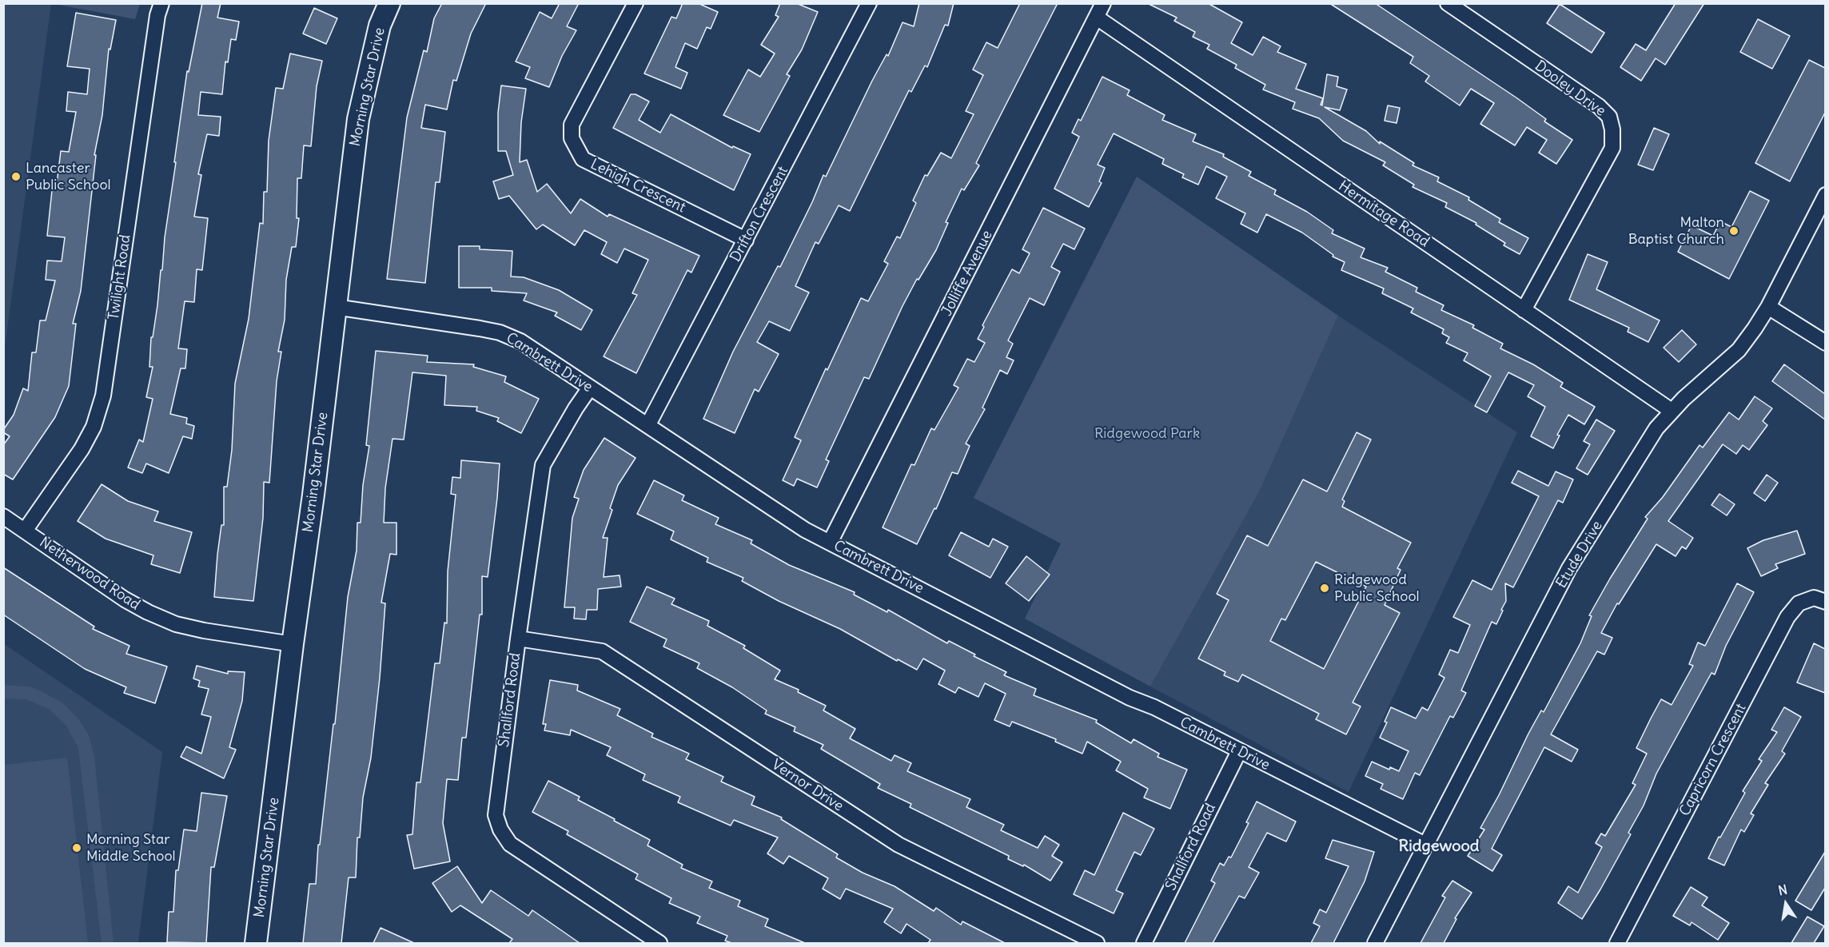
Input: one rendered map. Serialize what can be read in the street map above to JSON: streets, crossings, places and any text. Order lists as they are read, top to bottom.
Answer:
{
  "streets": {
    "street": [
      "Morning Star Drive",
      "Dooley Drive",
      "Lehigh Crescent",
      "Drifton Crescent",
      "Hermitage Road",
      "Jolliffe Avenue",
      "Twilight Road",
      "Cambrett Drive",
      "Etude Drive",
      "Netherwood Road",
      "Shallford Road",
      "Capricorn Crescent",
      "Vernor Drive"
    ]
  },
  "crossings": [
    ["Morning Star Drive", "Cambrett Drive"],
    ["Morning Star Drive", "Netherwood Road"],
    ["Dooley Drive", "Hermitage Road"],
    ["Lehigh Crescent", "Drifton Crescent"],
    ["Drifton Crescent", "Cambrett Drive"],
    ["Hermitage Road", "Jolliffe Avenue"],
    ["Hermitage Road", "Etude Drive"],
    ["Jolliffe Avenue", "Cambrett Drive"],
    ["Twilight Road", "Netherwood Road"],
    ["Cambrett Drive", "Etude Drive"],
    ["Cambrett Drive", "Shallford Road"],
    ["Shallford Road", "Vernor Drive"]
  ],
  "districts": ["Ridgewood"],
  "parks": ["Ridgewood Park"],
  "places": [
    "Lancaster Public School",
    "Malton Baptist Church",
    "Ridgewood Public School",
    "Morning Star Middle School"
  ],
  "north": "top"
}
